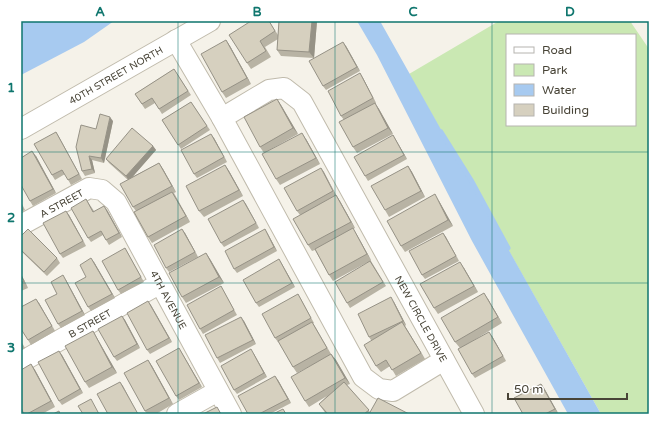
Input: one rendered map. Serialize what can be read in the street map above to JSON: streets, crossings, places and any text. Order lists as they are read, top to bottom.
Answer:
{
  "streets": {
    "street": [
      "40TH STREET NORTH",
      "A STREET",
      "4TH AVENUE",
      "NEW CIRCLE DRIVE",
      "B STREET"
    ]
  },
  "crossings": [
    ["40TH STREET NORTH", "NEW CIRCLE DRIVE"],
    ["A STREET", "4TH AVENUE"],
    ["4TH AVENUE", "B STREET"]
  ],
  "legend": [
    "Road",
    "Park",
    "Water",
    "Building"
  ],
  "scale_bar": "50 m",
  "grid": {
    "columns": [
      "A",
      "B",
      "C",
      "D"
    ],
    "rows": ["1", "2", "3"]
  }
}
